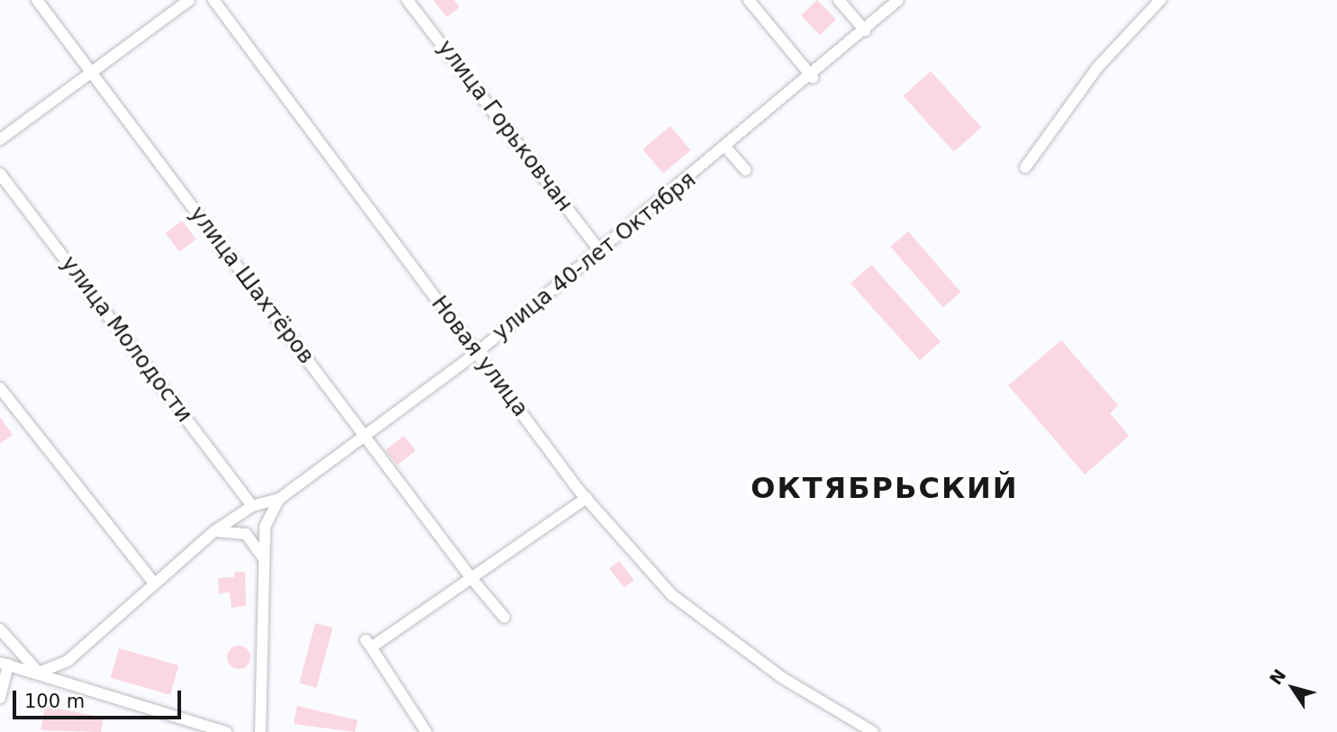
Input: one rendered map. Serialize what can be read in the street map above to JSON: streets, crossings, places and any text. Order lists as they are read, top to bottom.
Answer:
{
  "streets": {
    "street": [
      "улица Горьковчан",
      "улица 40-лет Октября",
      "улица Шахтёров",
      "улица Молодости",
      "Новая улица"
    ]
  },
  "crossings": [
    ["улица Горьковчан", "улица 40-лет Октября"],
    ["улица 40-лет Октября", "улица Шахтёров"],
    ["улица 40-лет Октября", "улица Молодости"],
    ["улица 40-лет Октября", "Новая улица"]
  ],
  "districts": ["ОКТЯБРЬСКИЙ"],
  "scale_bar": "100 m",
  "north": "top left"
}
